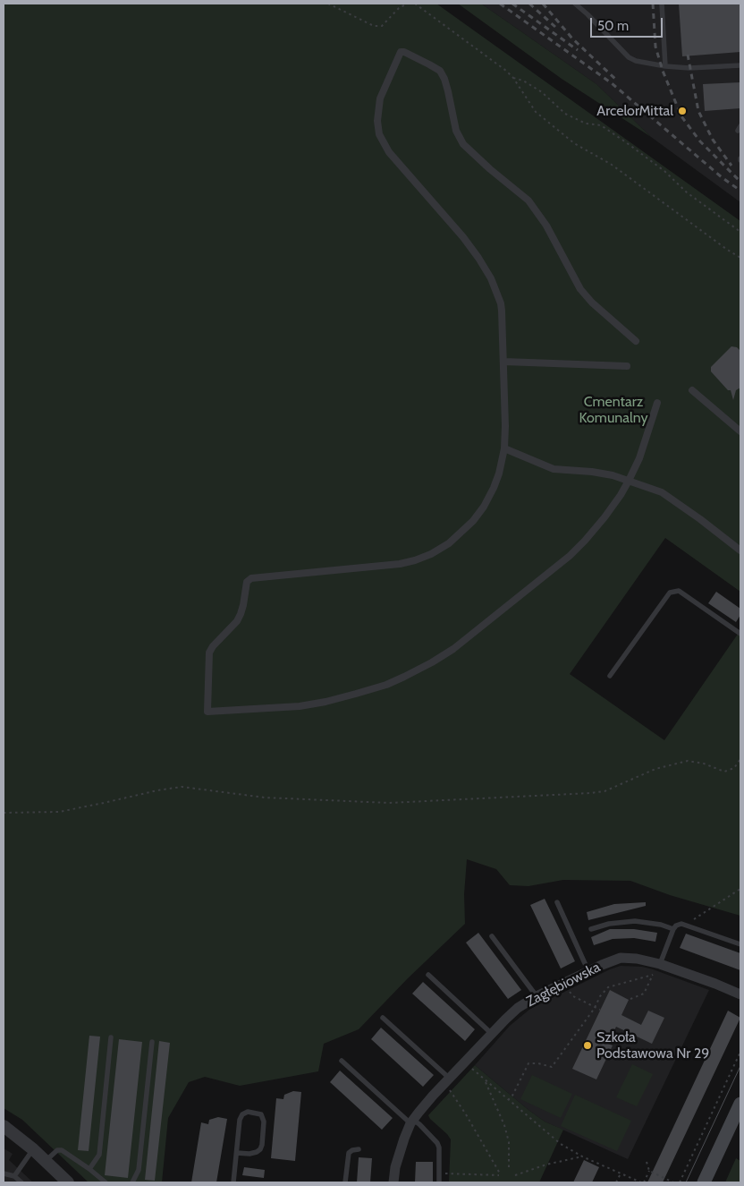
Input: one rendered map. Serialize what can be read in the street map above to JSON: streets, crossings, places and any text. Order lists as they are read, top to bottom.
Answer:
{
  "streets": {
    "street": ["Zagłębiowska"]
  },
  "parks": ["Cmentarz Komunalny"],
  "places": ["ArcelorMittal", "Szkoła Podstawowa Nr 29"],
  "scale_bar": "50 m"
}
